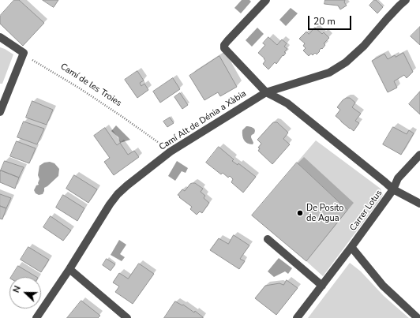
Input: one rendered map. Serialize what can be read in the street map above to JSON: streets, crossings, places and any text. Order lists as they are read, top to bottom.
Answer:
{
  "streets": {
    "street": ["Camí Alt de Dénia a Xàbia", "Carrer Lotus"],
    "path": ["Camí de les Troies"]
  },
  "crossings": [
    ["Camí de les Troies", "Camí Alt de Dénia a Xàbia"],
    ["Camí Alt de Dénia a Xàbia", "Carrer Lotus"]
  ],
  "places": ["De Posito de Agua"],
  "scale_bar": "20 m",
  "north": "left"
}
